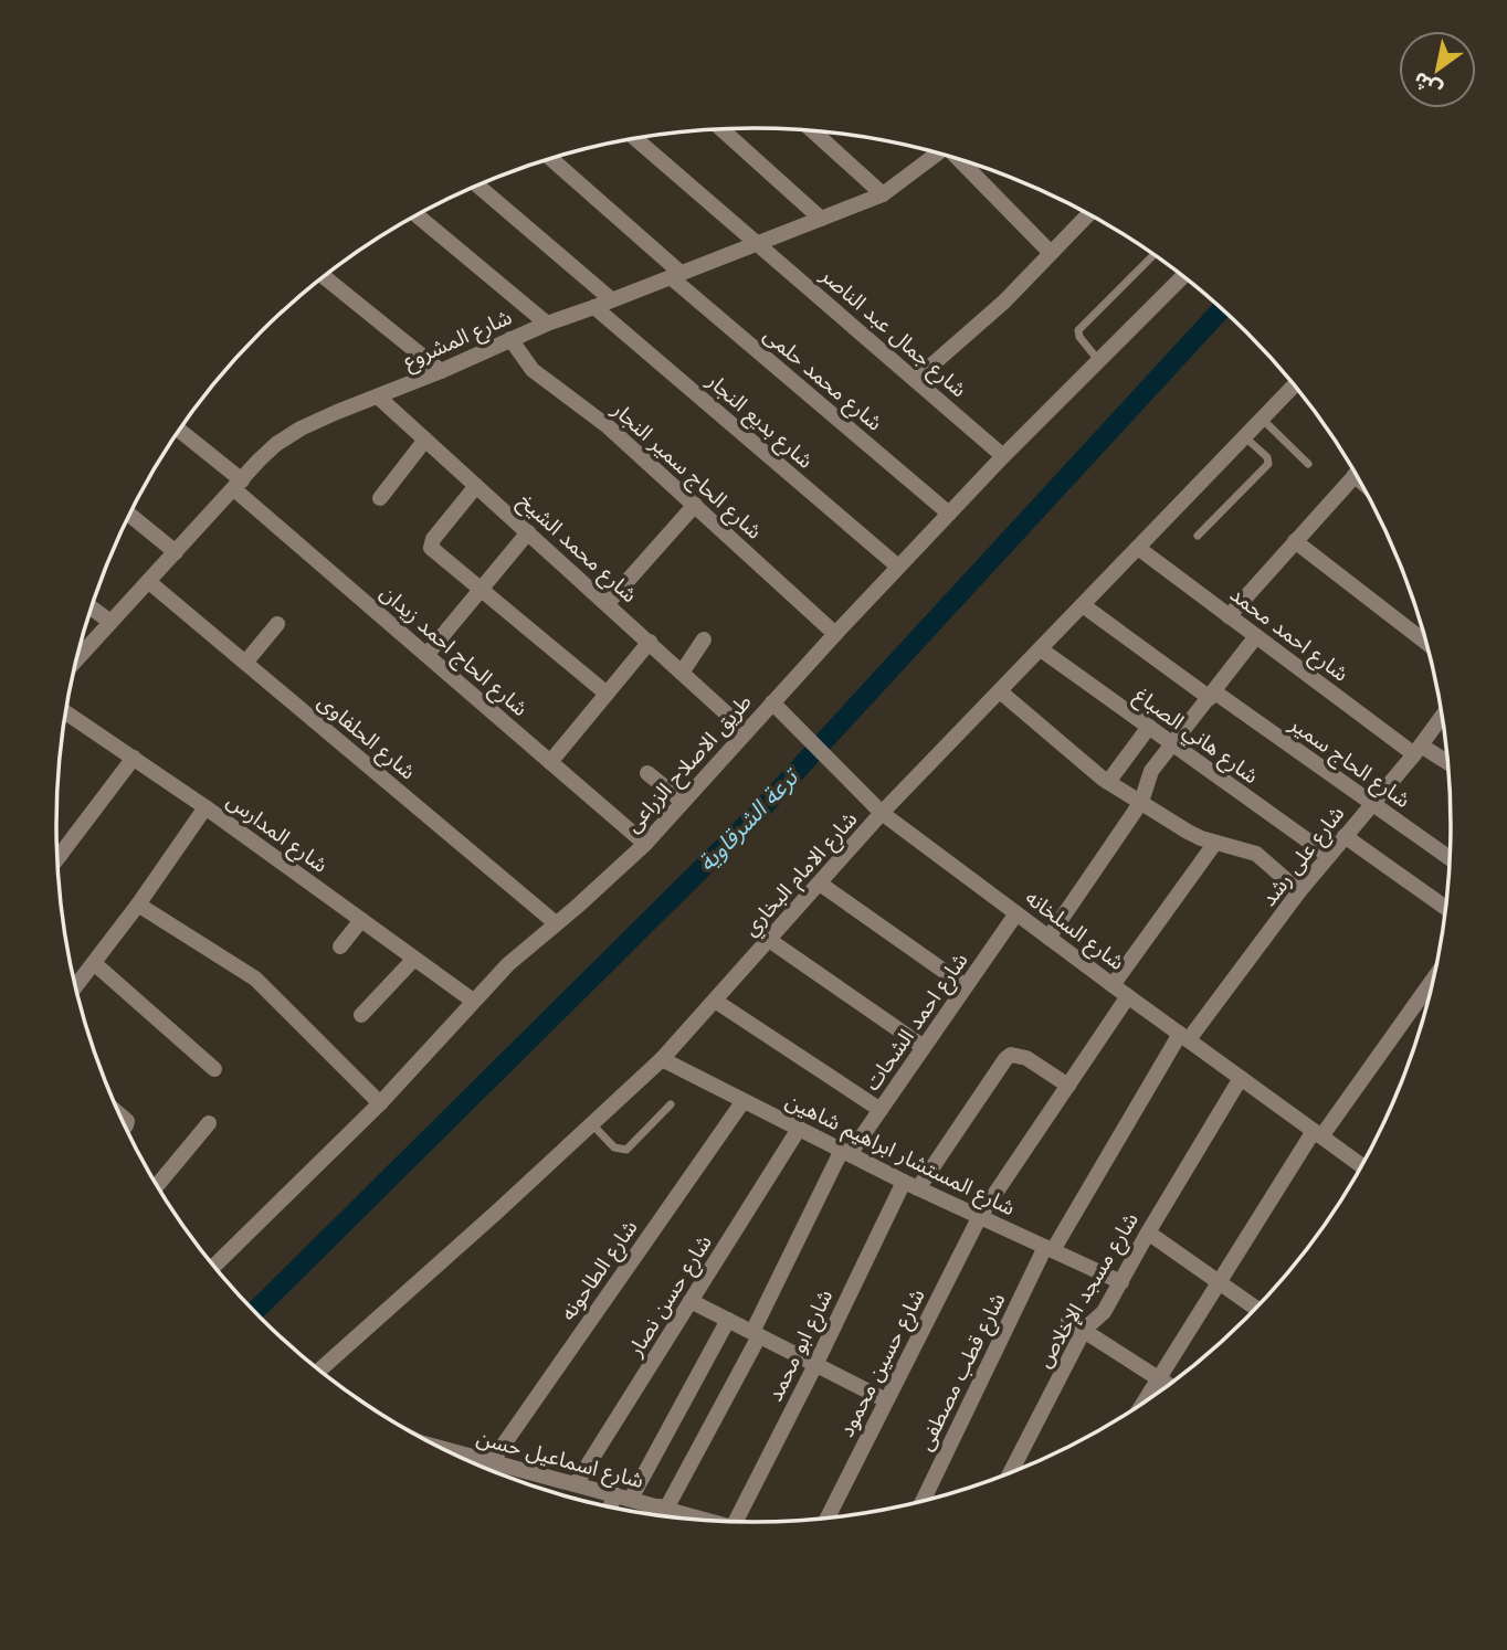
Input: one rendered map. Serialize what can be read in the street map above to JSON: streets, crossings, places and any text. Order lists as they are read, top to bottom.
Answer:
{
  "streets": {
    "street": [
      "شارع جمال عبد الناصر",
      "شارع المشروع",
      "شارع محمد حلمى",
      "شارع بديع النجار",
      "شارع الحاج سمير النجار",
      "شارع محمد الشيخ",
      "شارع احمد محمد",
      "شارع الحاج احمد زيدان",
      "شارع هاني الصباغ",
      "شارع الحلفاوى",
      "شارع الحاج سمير",
      "طريق الاصلاح الزراعى",
      "شارع المدارس",
      "شارع على رشد",
      "شارع الامام البخاري",
      "شارع السلخانه",
      "شارع احمد الشحات",
      "شارع المستشار ابراهيم شاهين",
      "شارع الطاحونه",
      "شارع مسجد الإخلاص",
      "شارع حسن نصار",
      "شارع ابو محمد",
      "شارع حسين محمود",
      "شارع قطب مصطفى",
      "شارع اسماعيل حسن"
    ]
  },
  "crossings": [
    ["شارع جمال عبد الناصر", "شارع المشروع"],
    ["شارع جمال عبد الناصر", "طريق الاصلاح الزراعى"],
    ["شارع المشروع", "شارع محمد حلمى"],
    ["شارع المشروع", "شارع بديع النجار"],
    ["شارع المشروع", "شارع الحاج سمير النجار"],
    ["شارع المشروع", "شارع محمد الشيخ"],
    ["شارع المشروع", "شارع الحاج احمد زيدان"],
    ["شارع المشروع", "شارع الحلفاوى"],
    ["شارع محمد حلمى", "طريق الاصلاح الزراعى"],
    ["شارع بديع النجار", "طريق الاصلاح الزراعى"],
    ["شارع الحاج سمير النجار", "طريق الاصلاح الزراعى"],
    ["شارع محمد الشيخ", "طريق الاصلاح الزراعى"],
    ["شارع احمد محمد", "شارع على رشد"],
    ["شارع احمد محمد", "شارع الامام البخاري"],
    ["شارع الحاج احمد زيدان", "طريق الاصلاح الزراعى"],
    ["شارع هاني الصباغ", "شارع على رشد"],
    ["شارع هاني الصباغ", "شارع الامام البخاري"],
    ["شارع الحلفاوى", "طريق الاصلاح الزراعى"],
    ["شارع الحاج سمير", "شارع على رشد"],
    ["شارع الحاج سمير", "شارع الامام البخاري"],
    ["طريق الاصلاح الزراعى", "شارع المدارس"],
    ["طريق الاصلاح الزراعى", "شارع السلخانه"],
    ["شارع على رشد", "شارع السلخانه"],
    ["شارع على رشد", "شارع المستشار ابراهيم شاهين"],
    ["شارع على رشد", "شارع قطب مصطفى"],
    ["شارع الامام البخاري", "شارع السلخانه"],
    ["شارع الامام البخاري", "شارع المستشار ابراهيم شاهين"],
    ["شارع السلخانه", "شارع احمد الشحات"],
    ["شارع السلخانه", "شارع مسجد الإخلاص"],
    ["شارع السلخانه", "شارع حسين محمود"],
    ["شارع احمد الشحات", "شارع المستشار ابراهيم شاهين"],
    ["شارع احمد الشحات", "شارع اسماعيل حسن"],
    ["شارع المستشار ابراهيم شاهين", "شارع الطاحونه"],
    ["شارع المستشار ابراهيم شاهين", "شارع مسجد الإخلاص"],
    ["شارع المستشار ابراهيم شاهين", "شارع حسن نصار"],
    ["شارع المستشار ابراهيم شاهين", "شارع ابو محمد"],
    ["شارع المستشار ابراهيم شاهين", "شارع حسين محمود"],
    ["شارع المستشار ابراهيم شاهين", "شارع قطب مصطفى"],
    ["شارع الطاحونه", "شارع اسماعيل حسن"],
    ["شارع حسن نصار", "شارع اسماعيل حسن"],
    ["شارع ابو محمد", "شارع حسين محمود"]
  ],
  "water": ["ترعة الشرقاوية"],
  "north": "bottom left"
}
